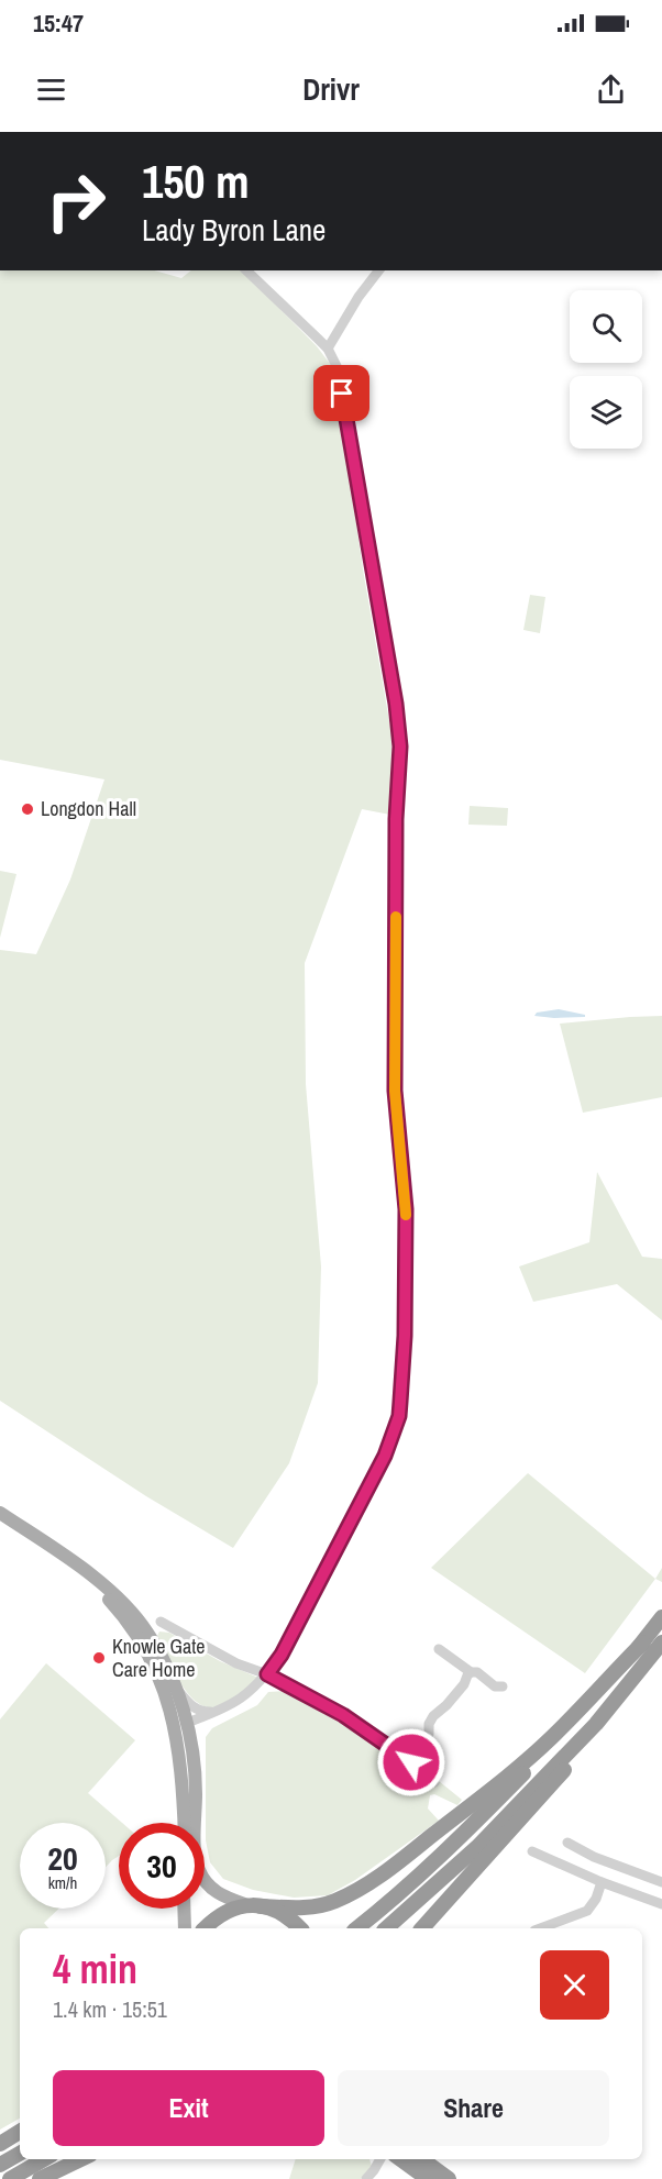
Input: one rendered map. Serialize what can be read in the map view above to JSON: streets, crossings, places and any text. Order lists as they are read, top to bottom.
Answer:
{
  "places": ["Longdon Hall", "Knowle Gate Care Home"],
  "page": {
    "status": "15:47",
    "header": "Drivr",
    "turn": ["150 m", "Lady Byron Lane"],
    "speed": "20 km/h",
    "limit": "30",
    "heading": ["4 min", "1.4 km · 15:51"],
    "buttons": ["Exit", "Share"]
  }
}
